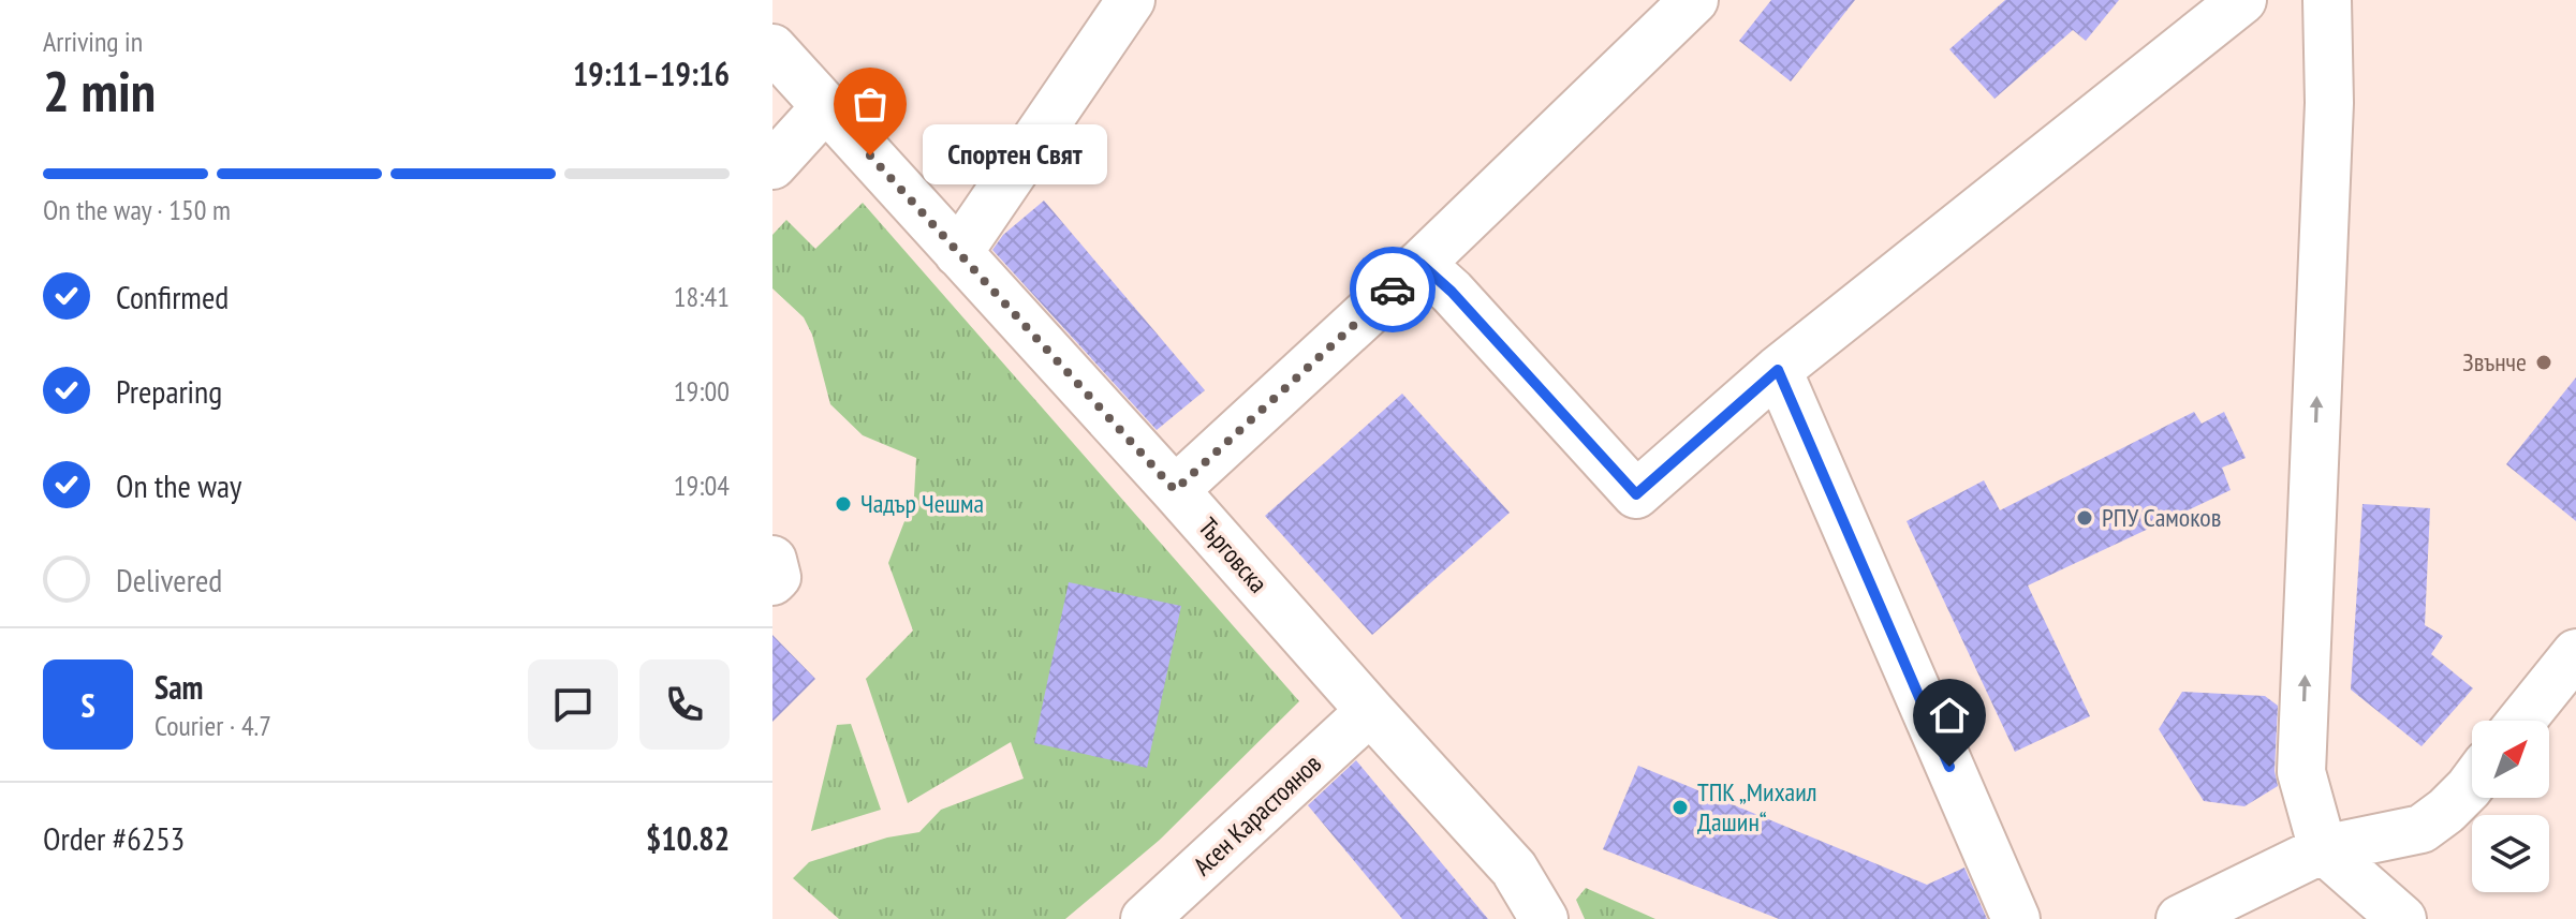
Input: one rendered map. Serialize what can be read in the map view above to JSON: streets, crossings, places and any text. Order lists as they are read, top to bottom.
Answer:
{
  "streets": {
    "street": ["Търговска", "Асен Карастоянов"]
  },
  "crossings": [
    ["Търговска", "Асен Карастоянов"]
  ],
  "places": [
    "Спортен Свят",
    "Звънче",
    "Чадър Чешма",
    "РПУ Самоков",
    "ТПК „Михаил Дашин“"
  ],
  "north": "top right",
  "page": {
    "heading": ["2 min", "Arriving in", "19:11–19:16"],
    "panel": [
      "Sam",
      "Courier · 4.7",
      "Order #6253",
      "$10.82"
    ],
    "bubble": "Спортен Свят",
    "bar": "On the way · 150 m",
    "list": [
      ["Confirmed", "18:41"],
      ["Preparing", "19:00"],
      ["On the way", "19:04"],
      "Delivered"
    ],
    "round": "S"
  }
}
